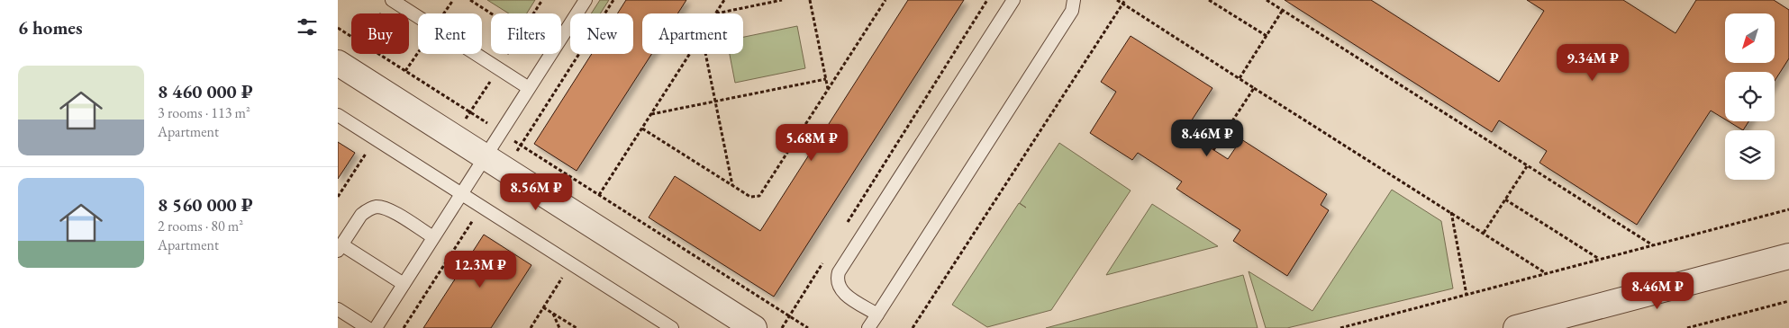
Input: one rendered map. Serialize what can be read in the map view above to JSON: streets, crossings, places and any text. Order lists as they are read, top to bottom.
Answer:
{
  "north": "bottom left",
  "page": {
    "heading": "6 homes",
    "chip": [
      "Buy",
      "Rent",
      "Filters",
      "New",
      "Apartment"
    ],
    "price": [
      "9.34M ₽",
      "8.46M ₽",
      "5.68M ₽",
      "8.56M ₽",
      "12.3M ₽",
      "8.46M ₽"
    ],
    "list": [
      {
        "name": "8 460 000 ₽",
        "note": "3 rooms · 113 m² · Apartment"
      },
      {
        "name": "8 560 000 ₽",
        "note": "2 rooms · 80 m² · Apartment"
      }
    ]
  }
}
